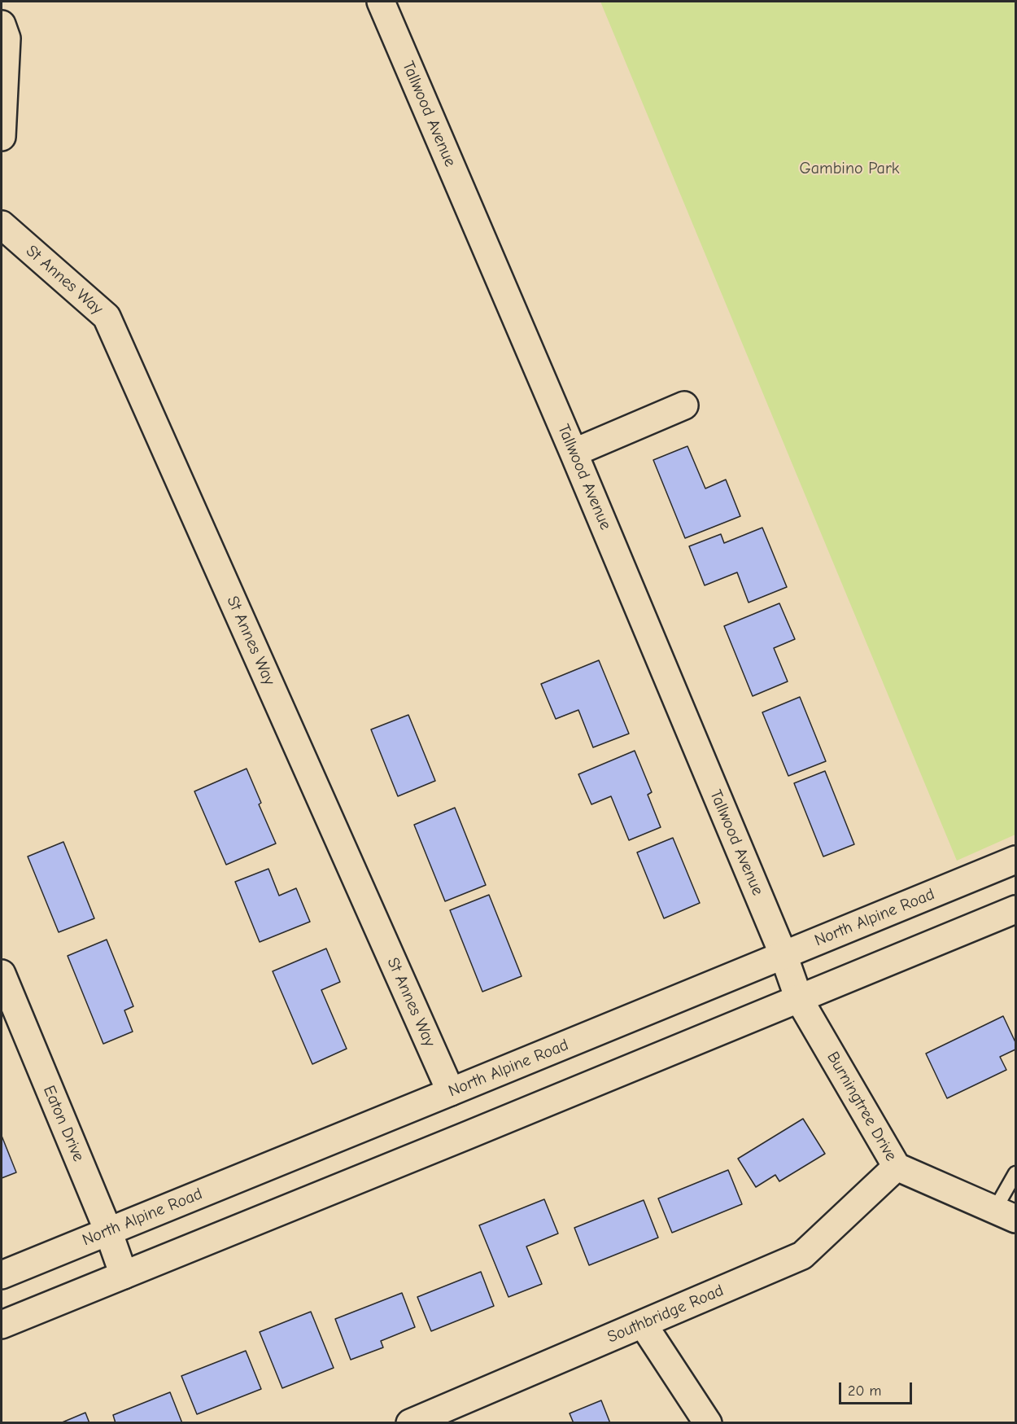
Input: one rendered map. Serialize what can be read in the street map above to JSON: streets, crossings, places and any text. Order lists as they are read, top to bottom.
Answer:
{
  "streets": {
    "street": [
      "Tallwood Avenue",
      "St Annes Way",
      "North Alpine Road",
      "Burningtree Drive",
      "Eaton Drive",
      "Southbridge Road"
    ]
  },
  "crossings": [
    ["Tallwood Avenue", "North Alpine Road"],
    ["Tallwood Avenue", "Burningtree Drive"],
    ["St Annes Way", "North Alpine Road"],
    ["North Alpine Road", "Burningtree Drive"],
    ["North Alpine Road", "Eaton Drive"],
    ["Burningtree Drive", "Southbridge Road"]
  ],
  "parks": ["Gambino Park"],
  "scale_bar": "20 m"
}
